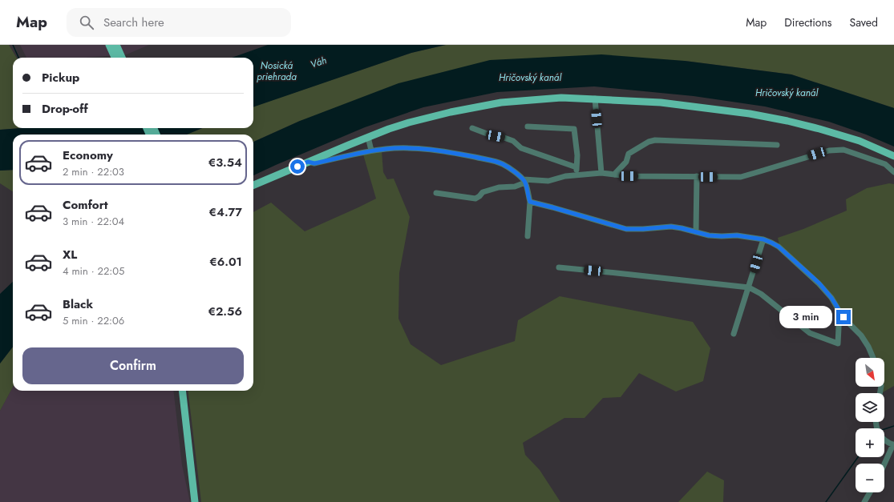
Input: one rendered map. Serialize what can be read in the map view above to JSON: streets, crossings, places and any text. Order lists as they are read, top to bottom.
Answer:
{
  "water": ["Váh", "Nosická priehrada", "Hričovský kanál"],
  "north": "bottom right",
  "page": {
    "header": "Map",
    "search": "Search here",
    "nav": ["Map", "Directions", "Saved"],
    "banner": ["Pickup", "Drop-off"],
    "list": [
      {
        "name": "Economy",
        "note": "2 min · 22:03",
        "value": "€3.54"
      },
      {
        "name": "Comfort",
        "note": "3 min · 22:04",
        "value": "€4.77"
      },
      {
        "name": "XL",
        "note": "4 min · 22:05",
        "value": "€6.01"
      },
      {
        "name": "Black",
        "note": "5 min · 22:06",
        "value": "€2.56"
      }
    ],
    "bubble": "3 min",
    "buttons": "Confirm",
    "map_buttons": ["+", "−"]
  }
}
